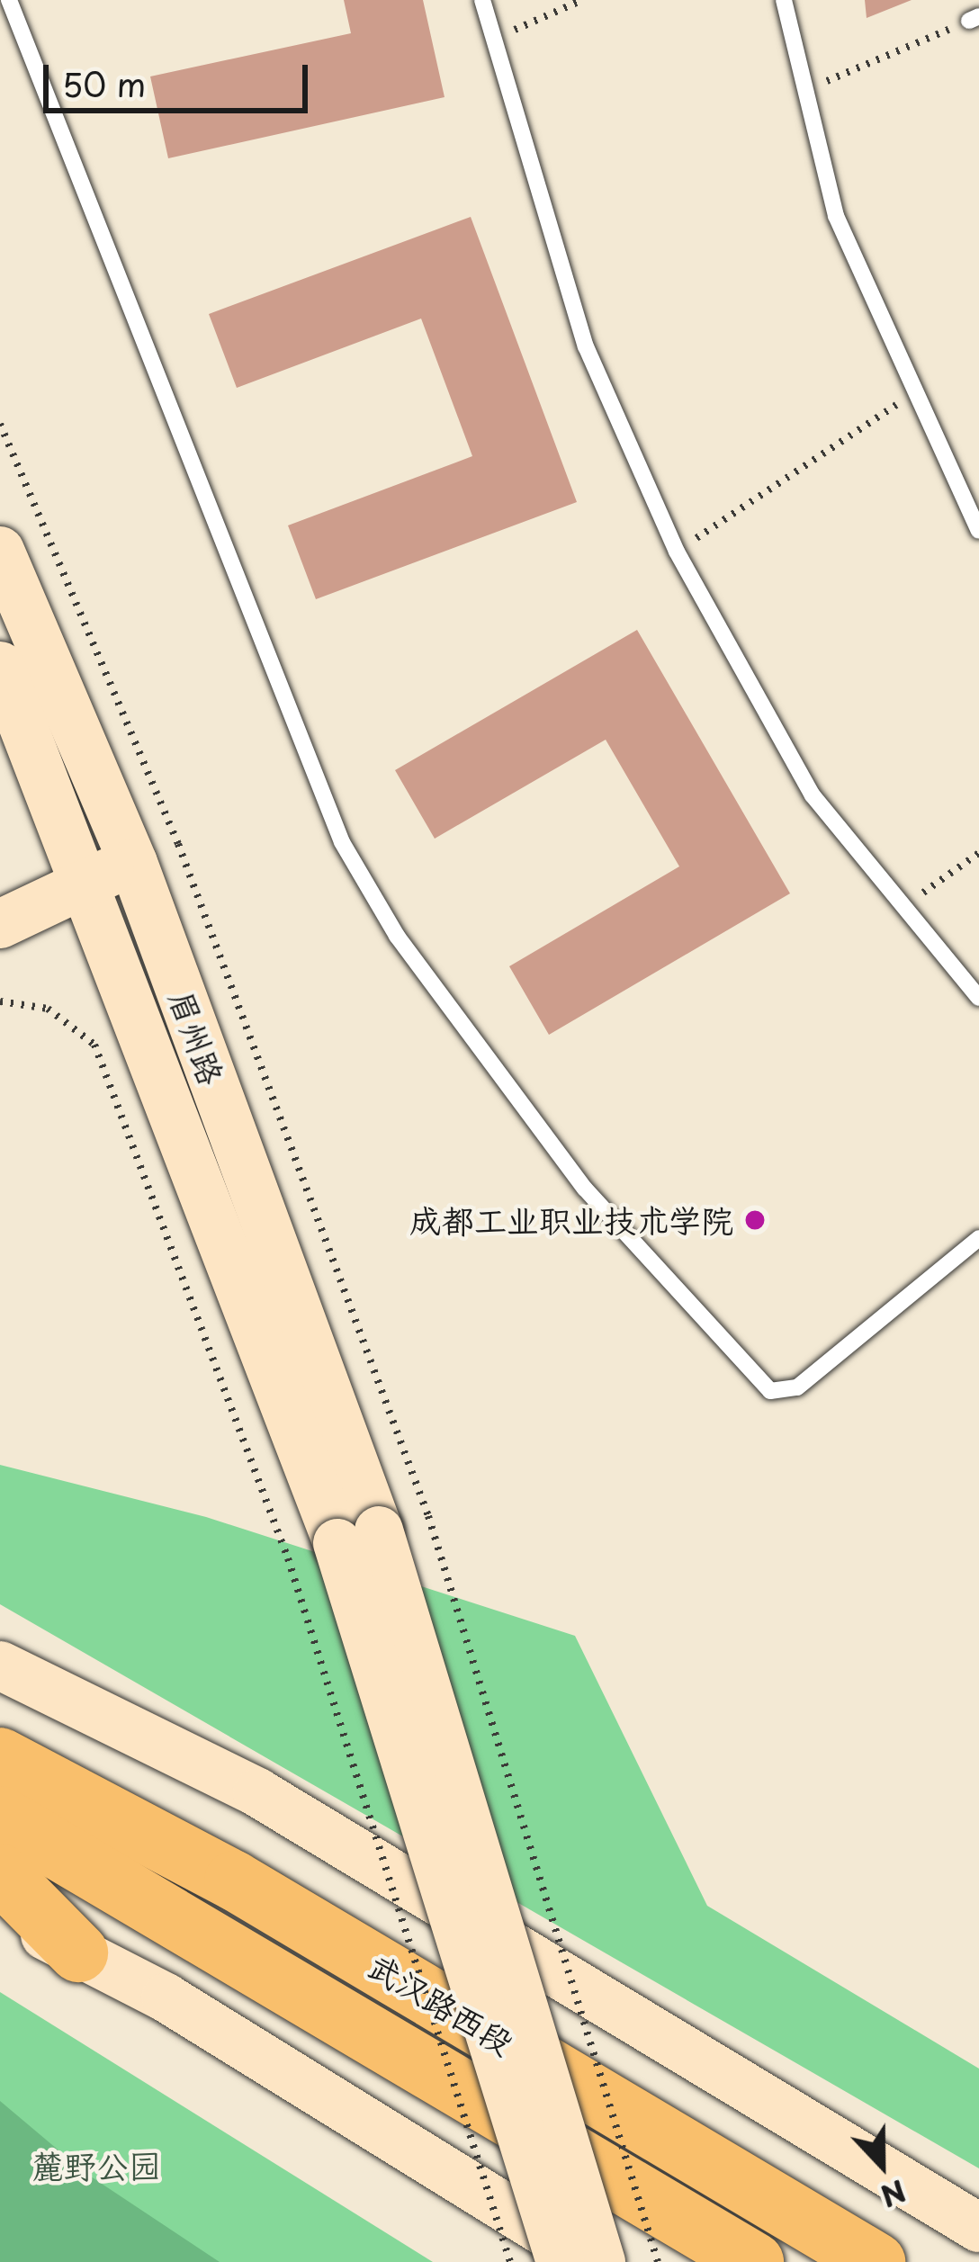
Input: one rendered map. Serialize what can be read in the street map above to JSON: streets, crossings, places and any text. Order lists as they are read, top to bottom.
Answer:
{
  "streets": {
    "highway": ["武汉路西段"],
    "main road": ["眉州路"]
  },
  "parks": ["麓野公园"],
  "places": ["成都工业职业技术学院"],
  "scale_bar": "50 m",
  "north": "bottom"
}
